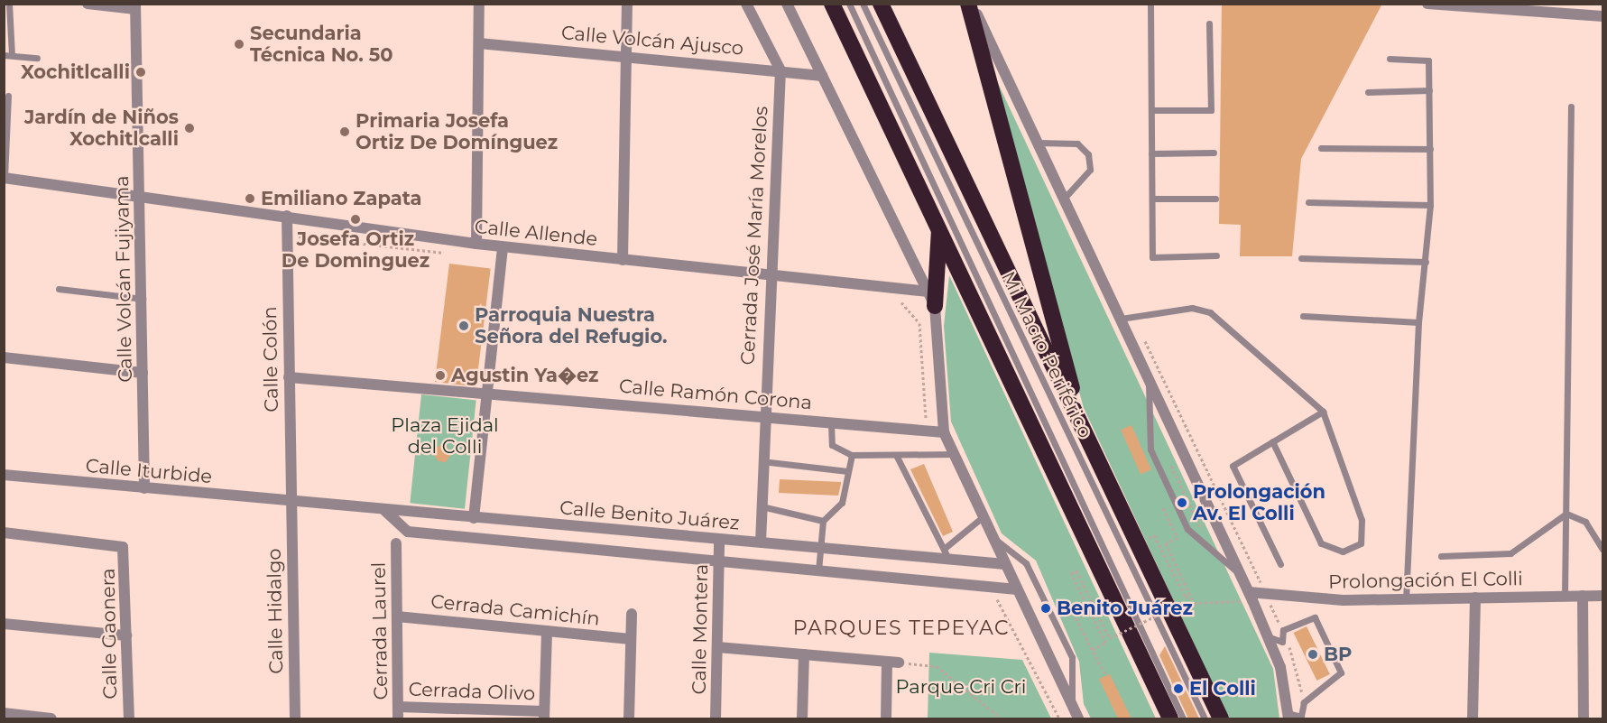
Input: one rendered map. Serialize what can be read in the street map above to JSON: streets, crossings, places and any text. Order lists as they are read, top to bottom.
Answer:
{
  "streets": {
    "street": [
      "Calle Volcán Ajusco",
      "Calle Allende",
      "Cerrada José María Morelos",
      "Calle Volcán Fujiyama",
      "Calle Colón",
      "Calle Ramón Corona",
      "Calle Iturbide",
      "Calle Benito Juárez",
      "Prolongación El Colli",
      "Cerrada Camichín",
      "Calle Hidalgo",
      "Calle Montera",
      "Cerrada Laurel",
      "Calle Gaonera",
      "Cerrada Olivo"
    ],
    "lane": ["Mi Macro Periférico"]
  },
  "crossings": [
    ["Calle Volcán Ajusco", "Cerrada José María Morelos"],
    ["Calle Allende", "Cerrada José María Morelos"],
    ["Calle Allende", "Calle Volcán Fujiyama"],
    ["Calle Allende", "Calle Colón"],
    ["Cerrada José María Morelos", "Calle Ramón Corona"],
    ["Cerrada José María Morelos", "Calle Benito Juárez"],
    ["Calle Volcán Fujiyama", "Calle Iturbide"],
    ["Calle Colón", "Calle Ramón Corona"],
    ["Calle Colón", "Calle Iturbide"],
    ["Calle Colón", "Calle Benito Juárez"],
    ["Calle Colón", "Calle Hidalgo"],
    ["Calle Iturbide", "Calle Benito Juárez"],
    ["Calle Iturbide", "Calle Hidalgo"],
    ["Calle Benito Juárez", "Calle Hidalgo"],
    ["Calle Benito Juárez", "Calle Montera"],
    ["Cerrada Camichín", "Cerrada Laurel"],
    ["Cerrada Laurel", "Cerrada Olivo"]
  ],
  "districts": ["PARQUES TEPEYAC"],
  "parks": ["Plaza Ejidal del Colli", "Parque Cri Cri"],
  "places": [
    "Secundaria Técnica No. 50",
    "Xochitlcalli",
    "Jardín de Niños Xochitlcalli",
    "Primaria Josefa Ortiz De Domínguez",
    "Emiliano Zapata",
    "Josefa Ortiz De Dominguez",
    "Parroquia Nuestra Señora del Refugio.",
    "Agustin Ya�ez",
    "Prolongación Av. El Colli",
    "Benito Juárez",
    "BP",
    "El Colli"
  ]
}
